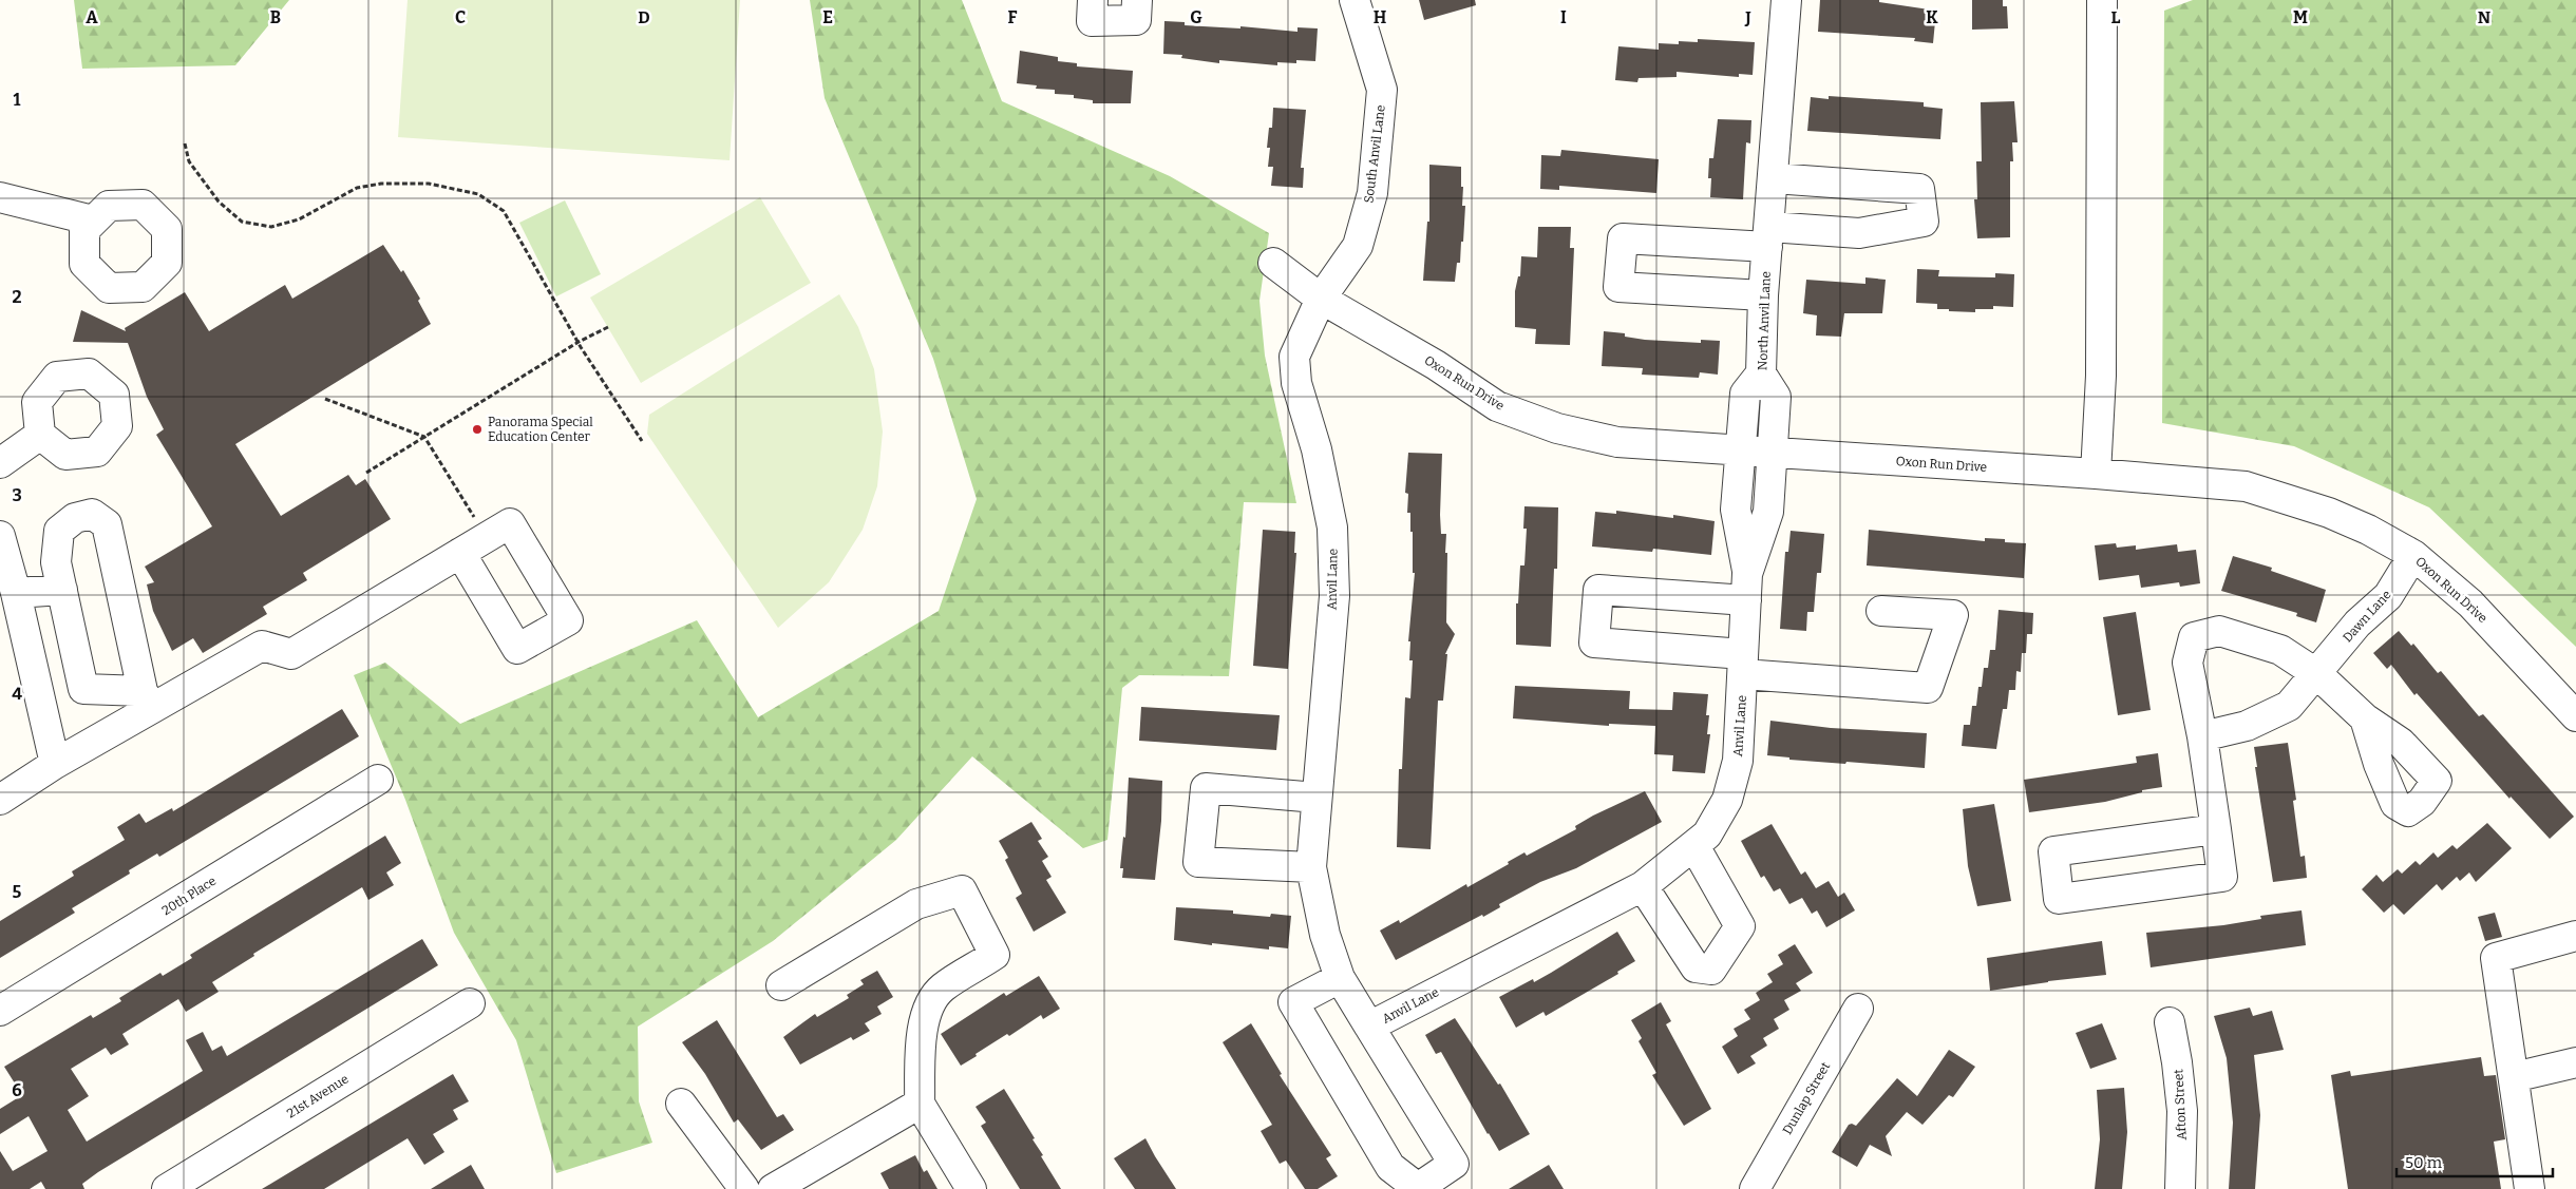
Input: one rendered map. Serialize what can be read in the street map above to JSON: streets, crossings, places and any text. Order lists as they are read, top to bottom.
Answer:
{
  "streets": {
    "street": [
      "South Anvil Lane",
      "North Anvil Lane",
      "Oxon Run Drive",
      "Anvil Lane",
      "Dawn Lane",
      "20th Place",
      "21st Avenue",
      "Dunlap Street",
      "Afton Street"
    ]
  },
  "crossings": [
    ["South Anvil Lane", "Oxon Run Drive"],
    ["South Anvil Lane", "Anvil Lane"],
    ["North Anvil Lane", "Oxon Run Drive"],
    ["North Anvil Lane", "Anvil Lane"],
    ["Oxon Run Drive", "Anvil Lane"],
    ["Oxon Run Drive", "Dawn Lane"]
  ],
  "places": ["Panorama Special Education Center"],
  "scale_bar": "50 m",
  "grid": {
    "columns": [
      "A",
      "B",
      "C",
      "D",
      "E",
      "F",
      "G",
      "H",
      "I",
      "J",
      "K",
      "L",
      "M",
      "N"
    ],
    "rows": [
      "1",
      "2",
      "3",
      "4",
      "5",
      "6"
    ]
  }
}
